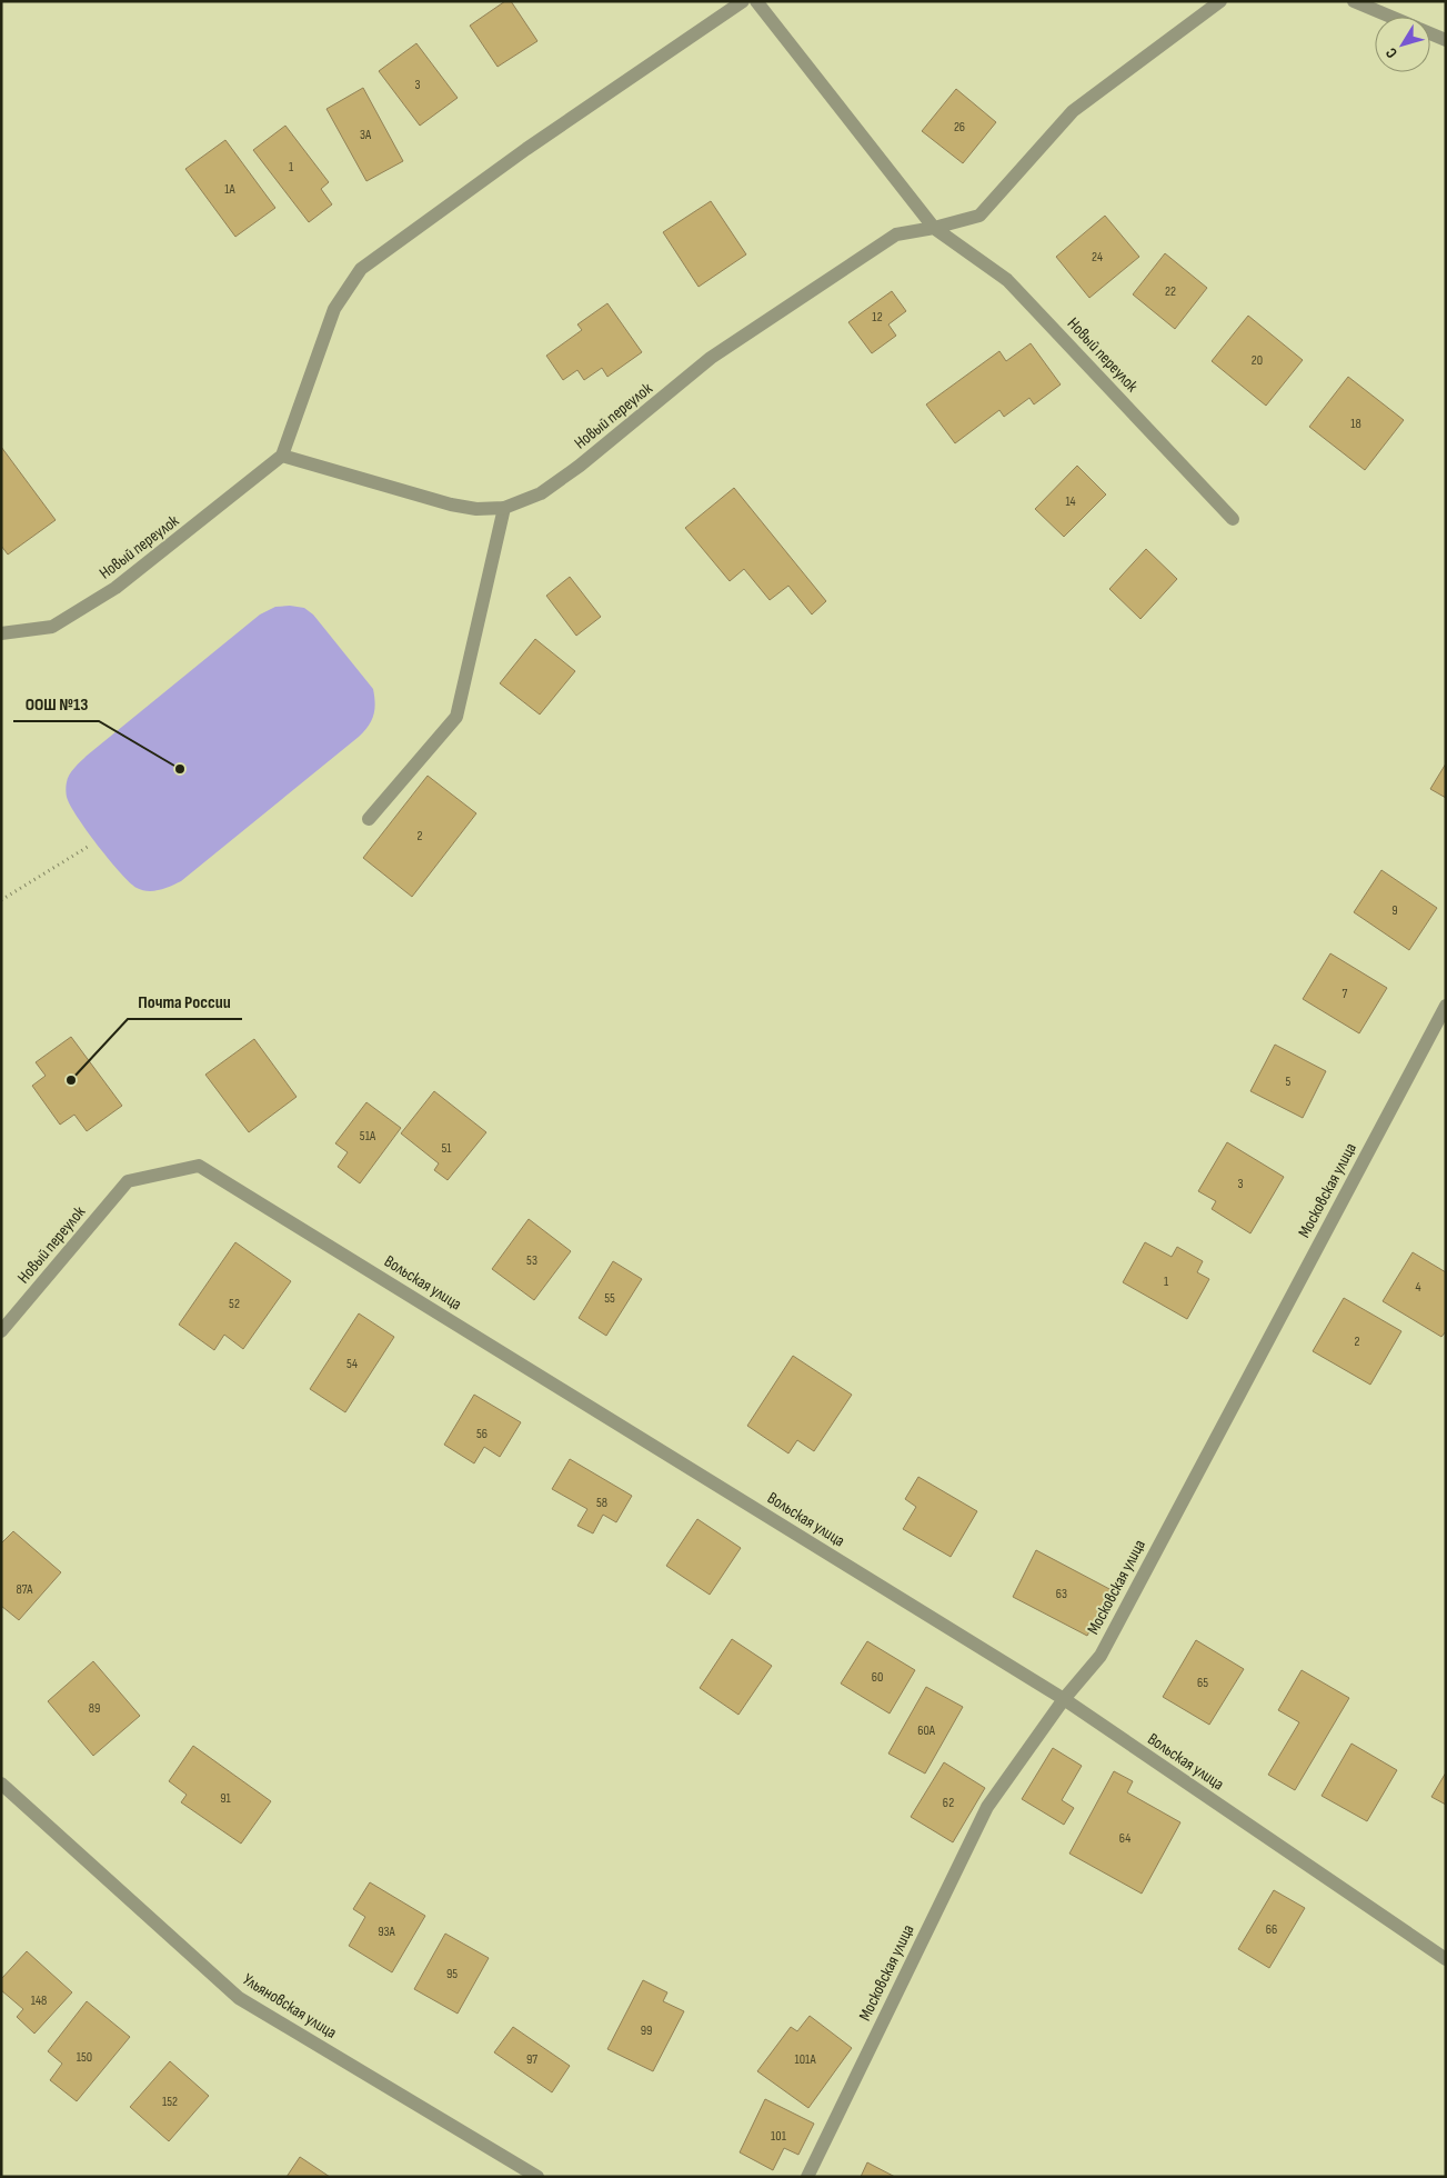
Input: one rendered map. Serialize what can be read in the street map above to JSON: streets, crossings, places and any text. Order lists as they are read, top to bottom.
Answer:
{
  "streets": {
    "street": [
      "Новый переулок",
      "Московская улица",
      "Вольская улица",
      "Ульяновская улица"
    ]
  },
  "crossings": [
    ["Новый переулок", "Вольская улица"],
    ["Московская улица", "Вольская улица"]
  ],
  "places": ["ООШ №13", "Почта России"],
  "house_numbers": [
    "3",
    "26",
    "3А",
    "1",
    "1А",
    "24",
    "22",
    "12",
    "20",
    "18",
    "14",
    "2",
    "9",
    "7",
    "5",
    "51А",
    "51",
    "3",
    "53",
    "1",
    "4",
    "55",
    "52",
    "2",
    "54",
    "56",
    "58",
    "87А",
    "63",
    "60",
    "65",
    "89",
    "60А",
    "91",
    "62",
    "64",
    "66",
    "93А",
    "95",
    "148",
    "99",
    "150",
    "97",
    "101А",
    "152",
    "101"
  ],
  "north": "bottom left"
}
